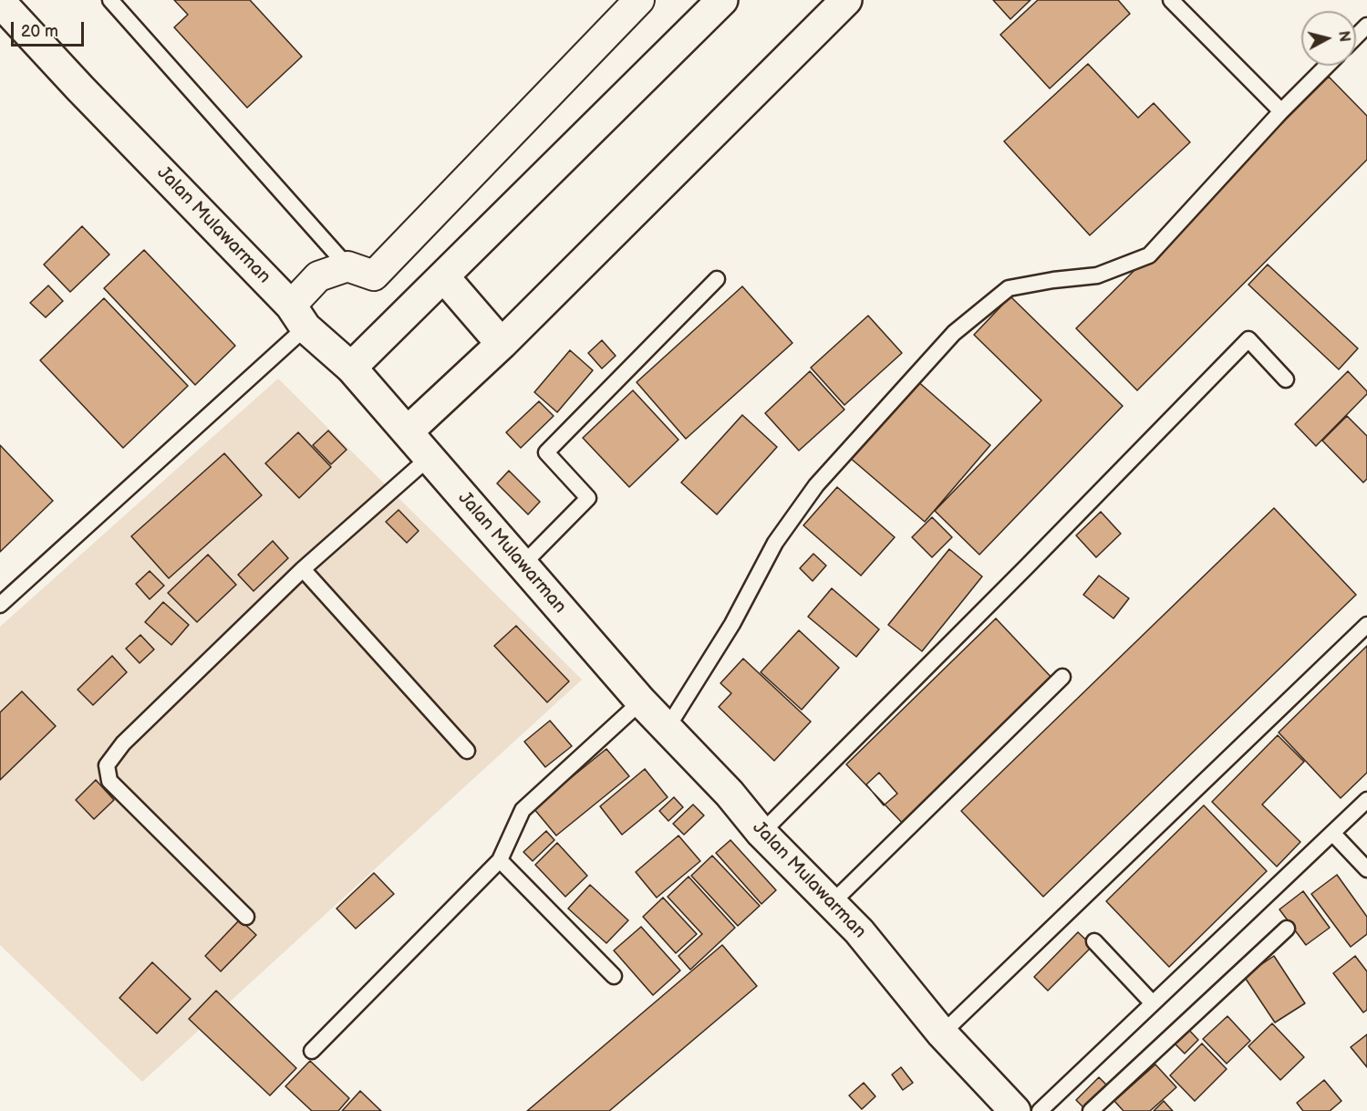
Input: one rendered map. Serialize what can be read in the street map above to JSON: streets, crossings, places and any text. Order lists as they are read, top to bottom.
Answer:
{
  "streets": {
    "main road": ["Jalan Mulawarman"]
  },
  "scale_bar": "20 m",
  "north": "right"
}
